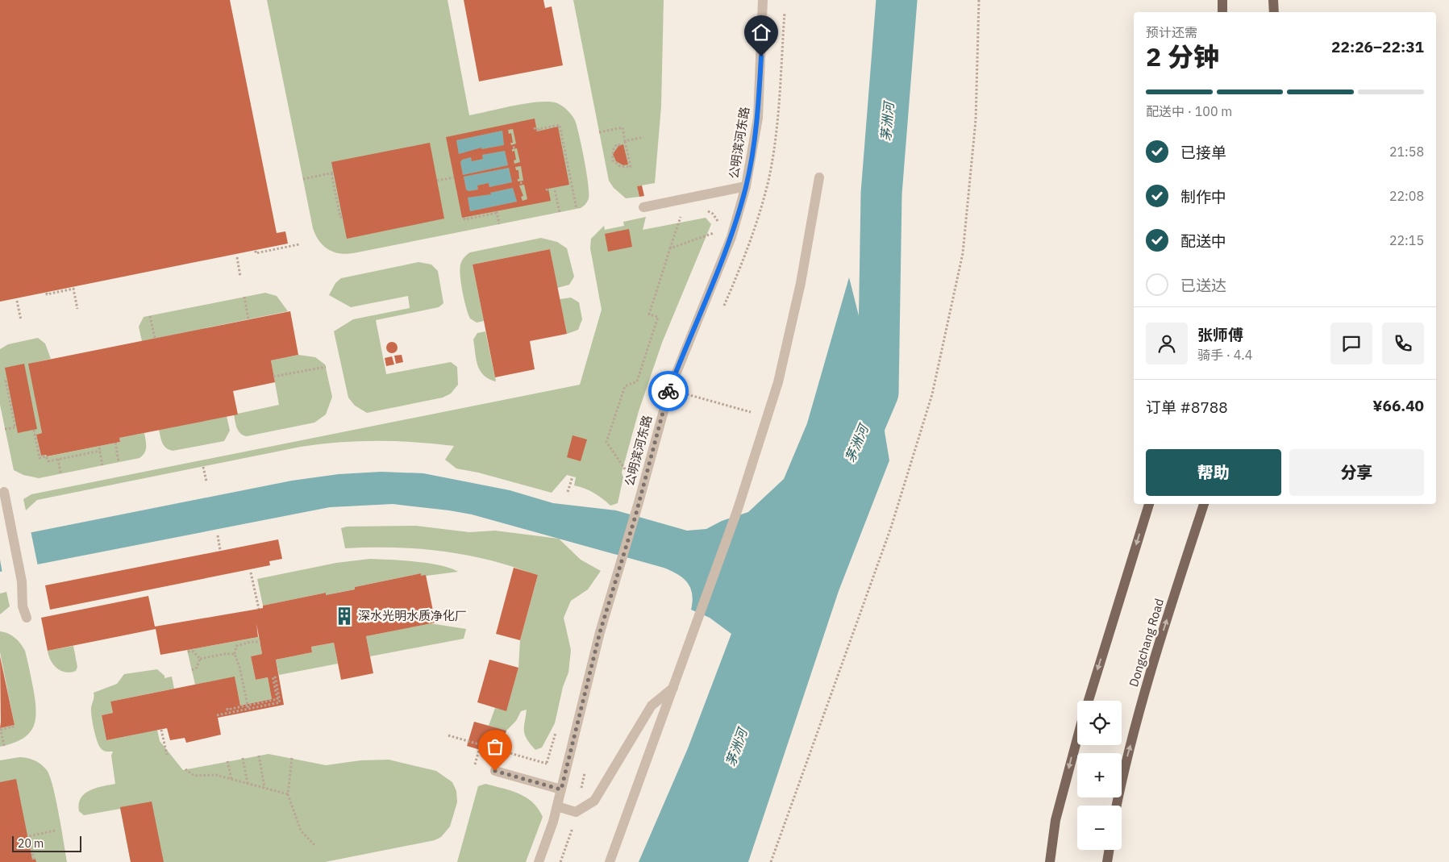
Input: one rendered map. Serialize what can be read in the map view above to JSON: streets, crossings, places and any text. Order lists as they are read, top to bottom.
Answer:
{
  "streets": {
    "main road": ["Dongchang Road"],
    "street": ["公明滨河东路"]
  },
  "water": ["茅洲河"],
  "places": {
    "building": ["深水光明水质净化厂"]
  },
  "scale_bar": "20 m",
  "page": {
    "heading": ["2 分钟", "预计还需", "22:26–22:31"],
    "panel": [
      "张师傅",
      "骑手 · 4.4",
      "订单 #8788",
      "¥66.40"
    ],
    "bar": "配送中 · 100 m",
    "list": [
      ["已接单", "21:58"],
      ["制作中", "22:08"],
      ["配送中", "22:15"],
      "已送达"
    ],
    "buttons": ["帮助", "分享"],
    "map_buttons": ["+", "−"],
    "scale": "20 m"
  }
}
